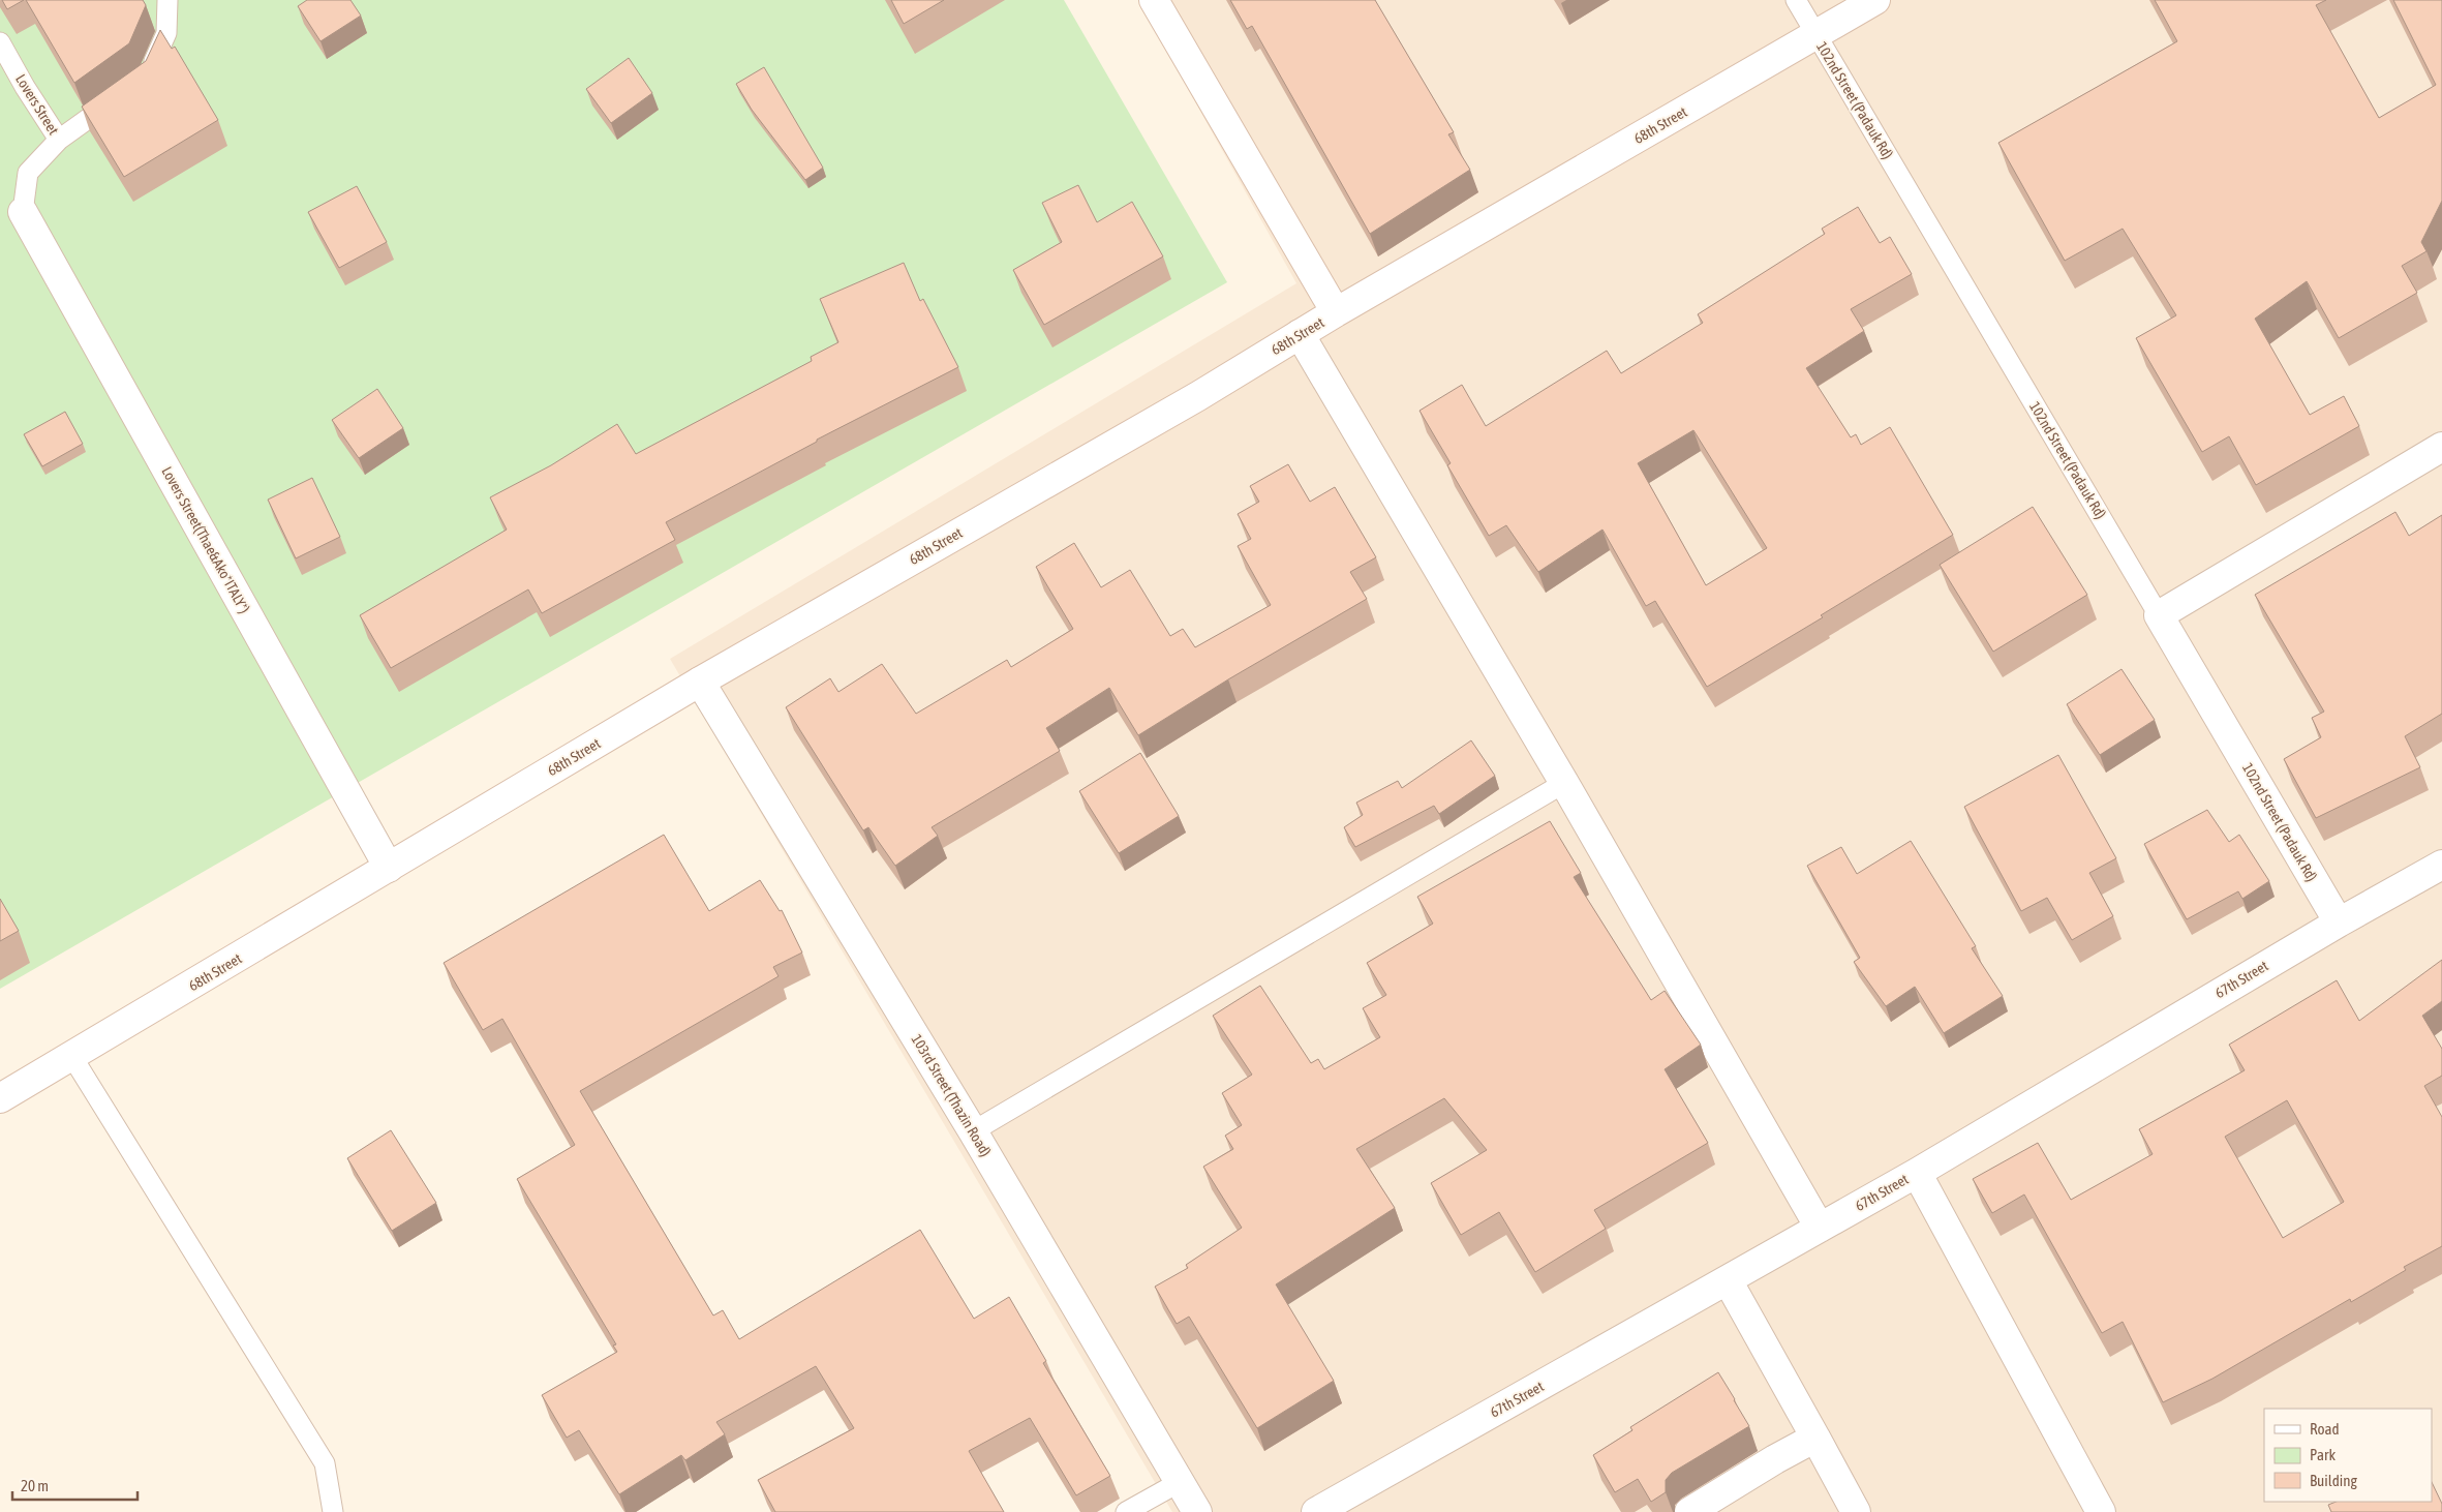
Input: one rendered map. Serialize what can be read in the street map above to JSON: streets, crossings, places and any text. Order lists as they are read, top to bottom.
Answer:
{
  "streets": {
    "street": [
      "102nd Street (Padauk Rd)",
      "68th Street",
      "Lovers Street(Thae&Ako*ITALY*)",
      "67th Street",
      "103rd Street (Thazin Road)"
    ],
    "lane": ["Lovers Street"]
  },
  "crossings": [
    ["102nd Street (Padauk Rd)", "68th Street"],
    ["102nd Street (Padauk Rd)", "67th Street"],
    ["Lovers Street", "Lovers Street(Thae&Ako*ITALY*)"],
    ["68th Street", "Lovers Street(Thae&Ako*ITALY*)"],
    ["68th Street", "103rd Street (Thazin Road)"]
  ],
  "legend": ["Road", "Park", "Building"],
  "scale_bar": "20 m"
}
